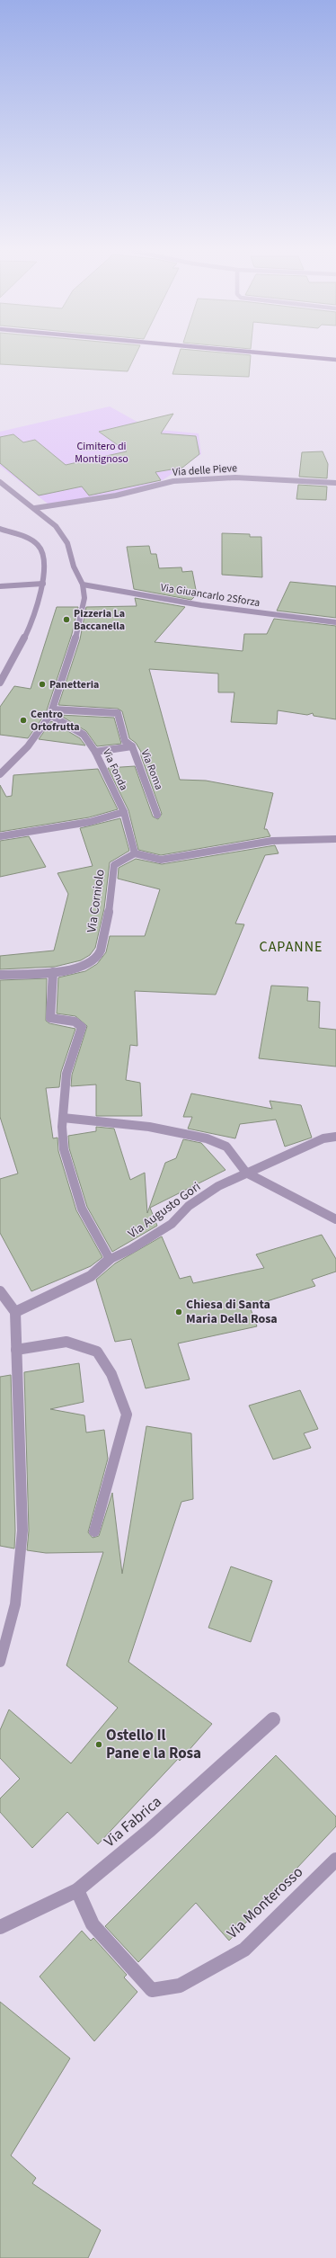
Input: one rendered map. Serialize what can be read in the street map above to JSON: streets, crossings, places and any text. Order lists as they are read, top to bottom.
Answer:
{
  "streets": {
    "street": [
      "Via delle Pieve",
      "Via Giuancarlo 2Sforza",
      "Via Fonda",
      "Via Roma",
      "Via Corniolo",
      "Via Augusto Gori",
      "Via Fabrica",
      "Via Monterosso"
    ]
  },
  "crossings": [
    ["Via Fonda", "Via Roma"],
    ["Via Fonda", "Via Corniolo"],
    ["Via Fabrica", "Via Monterosso"]
  ],
  "districts": ["CAPANNE"],
  "parks": ["Cimitero di Montignoso"],
  "places": [
    "Pizzeria La Baccanella",
    "Panetteria",
    "Centro Ortofrutta",
    "Chiesa di Santa Maria Della Rosa",
    "Ostello Il Pane e la Rosa"
  ]
}
